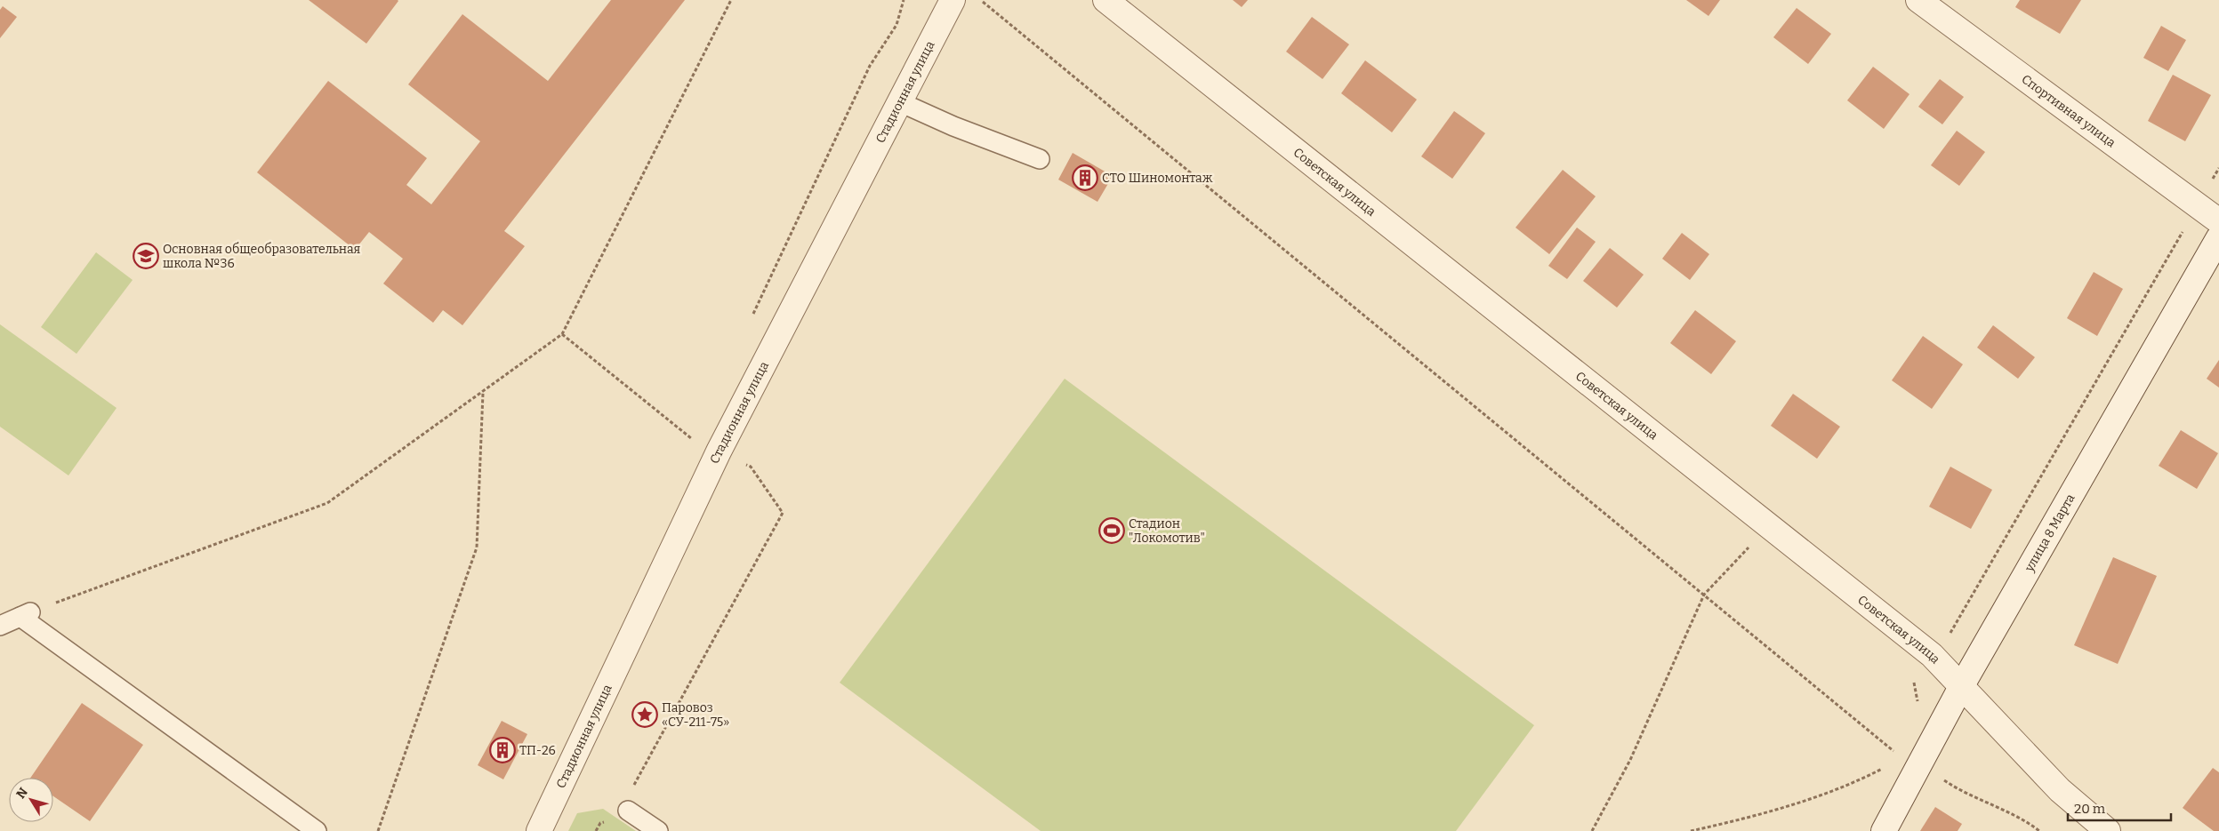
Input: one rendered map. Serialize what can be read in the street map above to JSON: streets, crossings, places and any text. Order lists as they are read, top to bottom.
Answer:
{
  "streets": {
    "street": [
      "Стадионная улица",
      "Спортивная улица",
      "Советская улица",
      "улица 8 Марта"
    ]
  },
  "crossings": [
    ["Советская улица", "улица 8 Марта"]
  ],
  "places": {
    "building": ["СТО Шиномонтаж", "ТП-26"],
    "school or university": ["Основная общеобразовательная школа №36"],
    "sports": ["Стадион \"Локомотив\""],
    "place": ["Паровоз «СУ-211-75»"]
  },
  "scale_bar": "20 m",
  "north": "top left"
}
